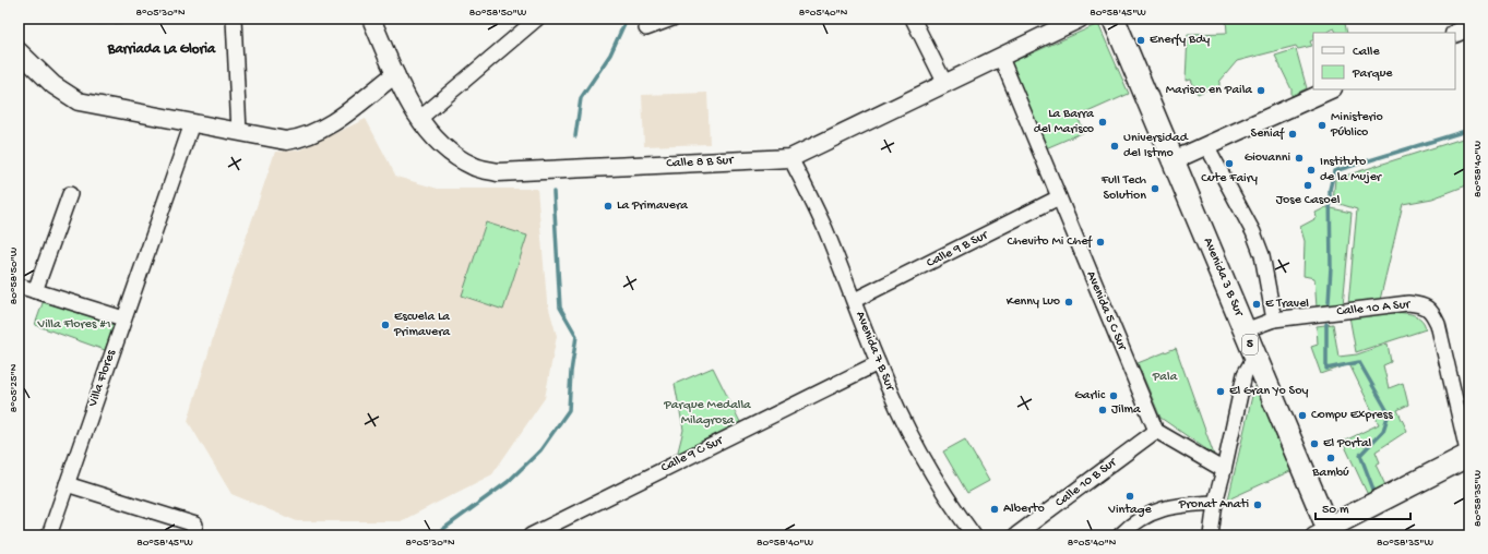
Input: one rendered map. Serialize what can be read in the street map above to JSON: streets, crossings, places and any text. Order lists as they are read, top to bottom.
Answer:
{
  "streets": {
    "main road": ["Avenida 3 B Sur", "5"],
    "street": [
      "Calle 8 B Sur",
      "Calle 9 B Sur",
      "Calle 10 A Sur",
      "Avenida 5 C Sur",
      "Avenida 7 B Sur",
      "Villa Flores",
      "Calle 9 C Sur",
      "Calle 10 B Sur"
    ]
  },
  "crossings": [
    ["Calle 8 B Sur", "Avenida 5 C Sur"],
    ["Calle 8 B Sur", "Avenida 7 B Sur"],
    ["Calle 9 B Sur", "Avenida 5 C Sur"],
    ["Calle 9 B Sur", "Avenida 7 B Sur"],
    ["Avenida 3 B Sur", "Calle 10 A Sur"],
    ["Avenida 3 B Sur", "5"],
    ["Calle 10 A Sur", "5"],
    ["Avenida 5 C Sur", "Calle 10 B Sur"],
    ["Avenida 7 B Sur", "Calle 9 C Sur"]
  ],
  "districts": ["Barriada La Gloria"],
  "parks": ["Villa Flores #1", "Pala", "Parque Medalla Milagrosa"],
  "places": [
    "Enerfy Bdy",
    "Marisco en Paila",
    "La Barra del Marisco",
    "Ministerio Público",
    "Seniaf",
    "Universidad del Istmo",
    "Giovanni",
    "Cute Fairy",
    "Instituto de la Mujer",
    "Jose Casoel",
    "Full Tech Solution",
    "La Primavera",
    "Chevito Mi Chef",
    "Kenny Luo",
    "E Travel",
    "Escuela La Primavera",
    "El Gran Yo Soy",
    "Garlic",
    "Jilma",
    "Compu Express",
    "El Portal",
    "Bambú",
    "Vintage",
    "Pronat Anati",
    "Alberto"
  ],
  "legend": ["Calle", "Parque"],
  "scale_bar": "50 m",
  "coordinates": [
    "8°05'30\"N",
    "80°58'50\"W",
    "8°05'40\"N",
    "80°58'45\"W",
    "80°58'40\"W",
    "8°05'25\"N",
    "80°58'35\"W"
  ]
}
